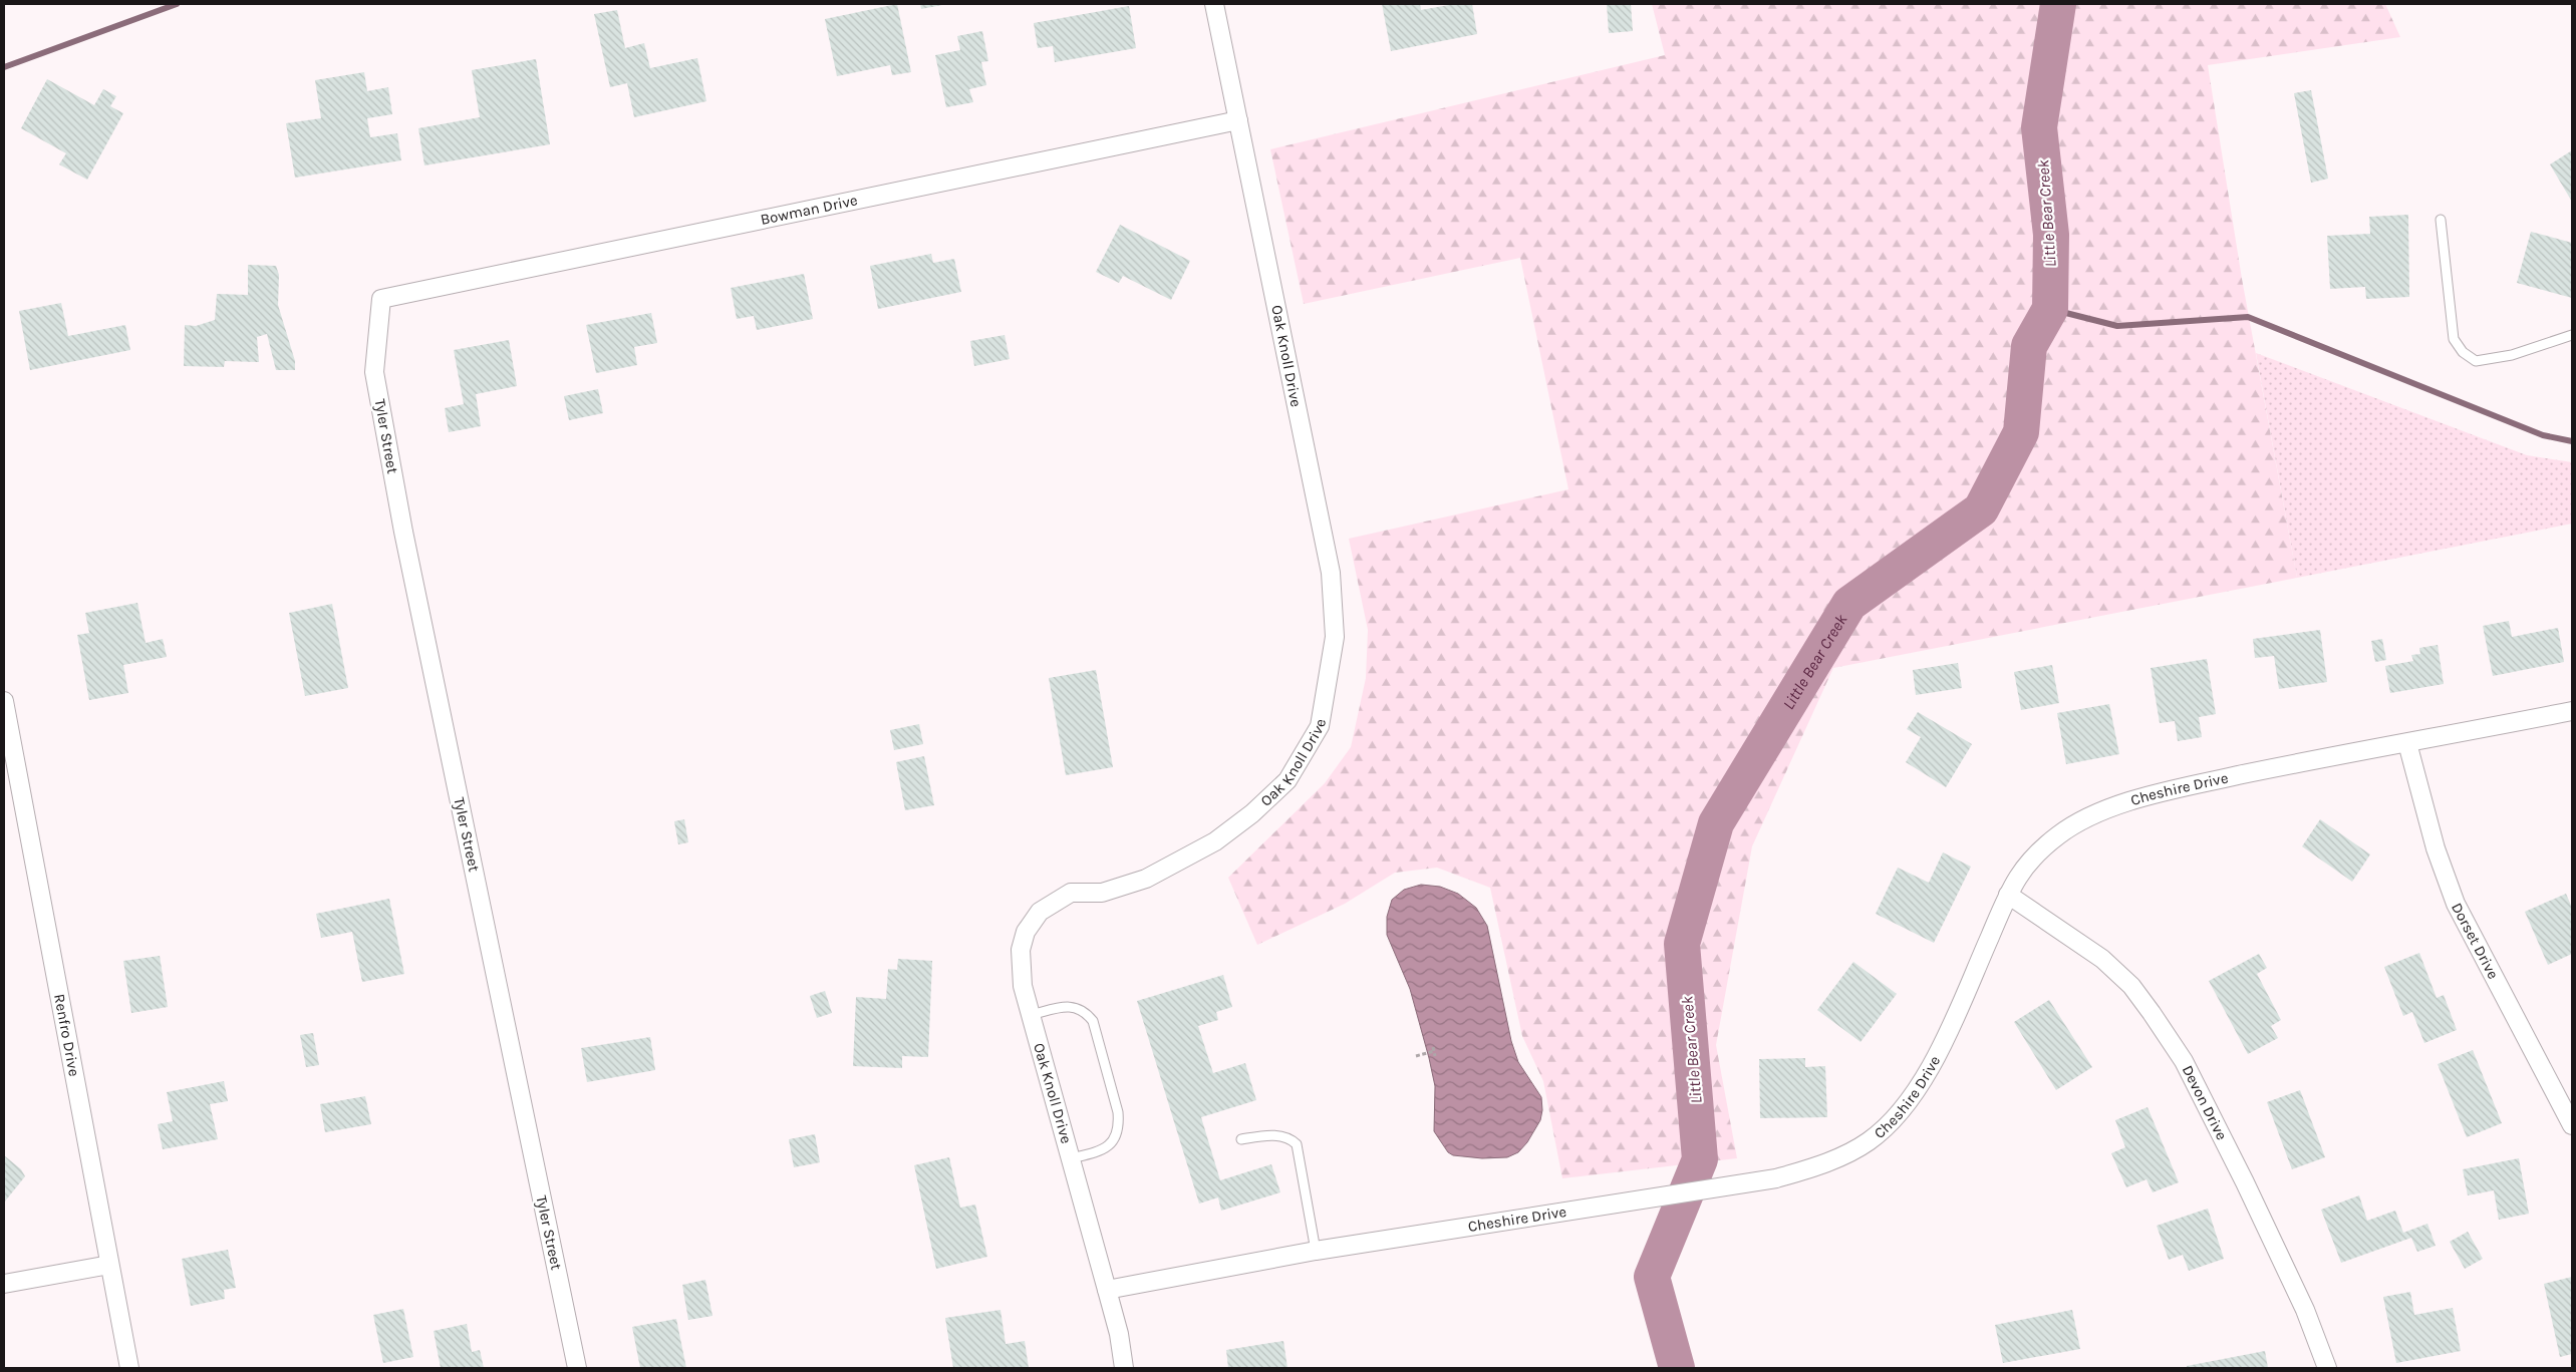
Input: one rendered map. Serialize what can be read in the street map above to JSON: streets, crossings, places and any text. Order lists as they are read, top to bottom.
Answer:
{
  "streets": {
    "street": [
      "Bowman Drive",
      "Oak Knoll Drive",
      "Tyler Street",
      "Cheshire Drive",
      "Dorset Drive",
      "Renfro Drive",
      "Devon Drive"
    ]
  },
  "crossings": [
    ["Bowman Drive", "Oak Knoll Drive"],
    ["Bowman Drive", "Tyler Street"],
    ["Oak Knoll Drive", "Cheshire Drive"],
    ["Cheshire Drive", "Dorset Drive"],
    ["Cheshire Drive", "Devon Drive"]
  ],
  "water": ["Little Bear Creek"]
}
